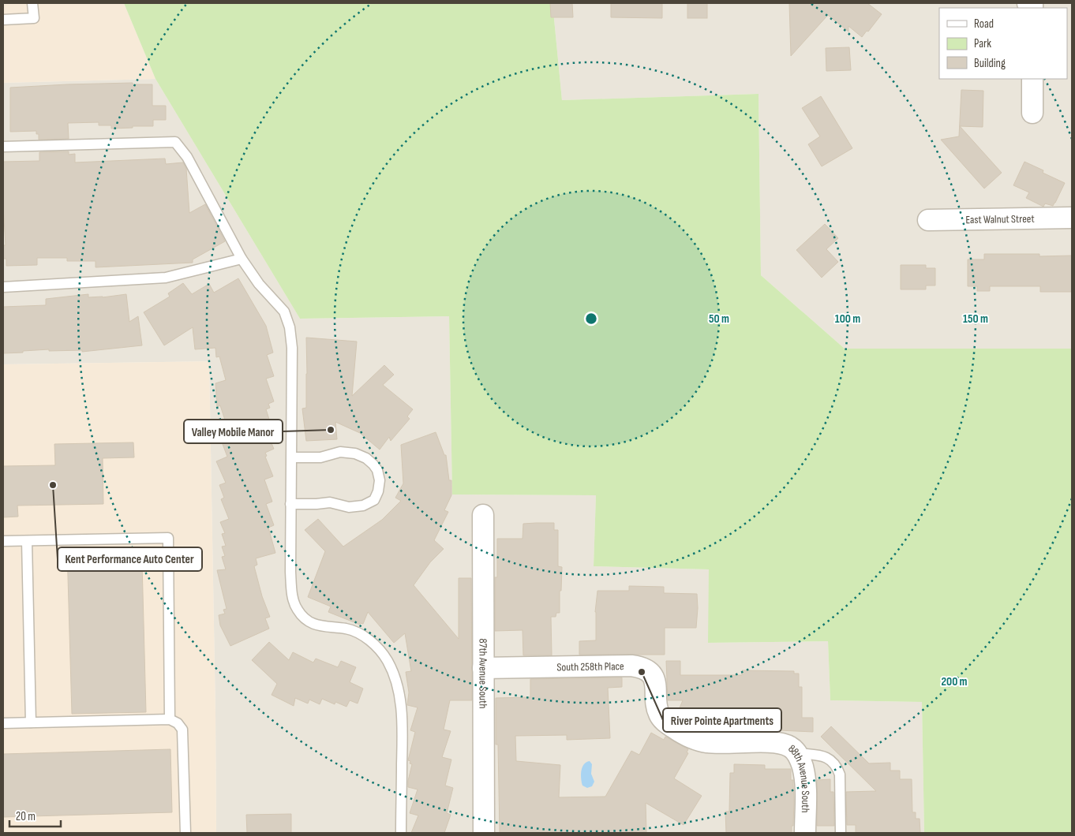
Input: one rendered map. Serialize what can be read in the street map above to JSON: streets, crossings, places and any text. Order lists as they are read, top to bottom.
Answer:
{
  "streets": {
    "street": [
      "East Walnut Street",
      "South 258th Place",
      "87th Avenue South",
      "88th Avenue South"
    ]
  },
  "crossings": [
    ["South 258th Place", "87th Avenue South"],
    ["South 258th Place", "88th Avenue South"]
  ],
  "places": ["Valley Mobile Manor", "Kent Performance Auto Center", "River Pointe Apartments"],
  "legend": ["Road", "Park", "Building"],
  "scale_bar": "20 m",
  "rings": [
    "50 m",
    "100 m",
    "150 m",
    "200 m"
  ]
}
